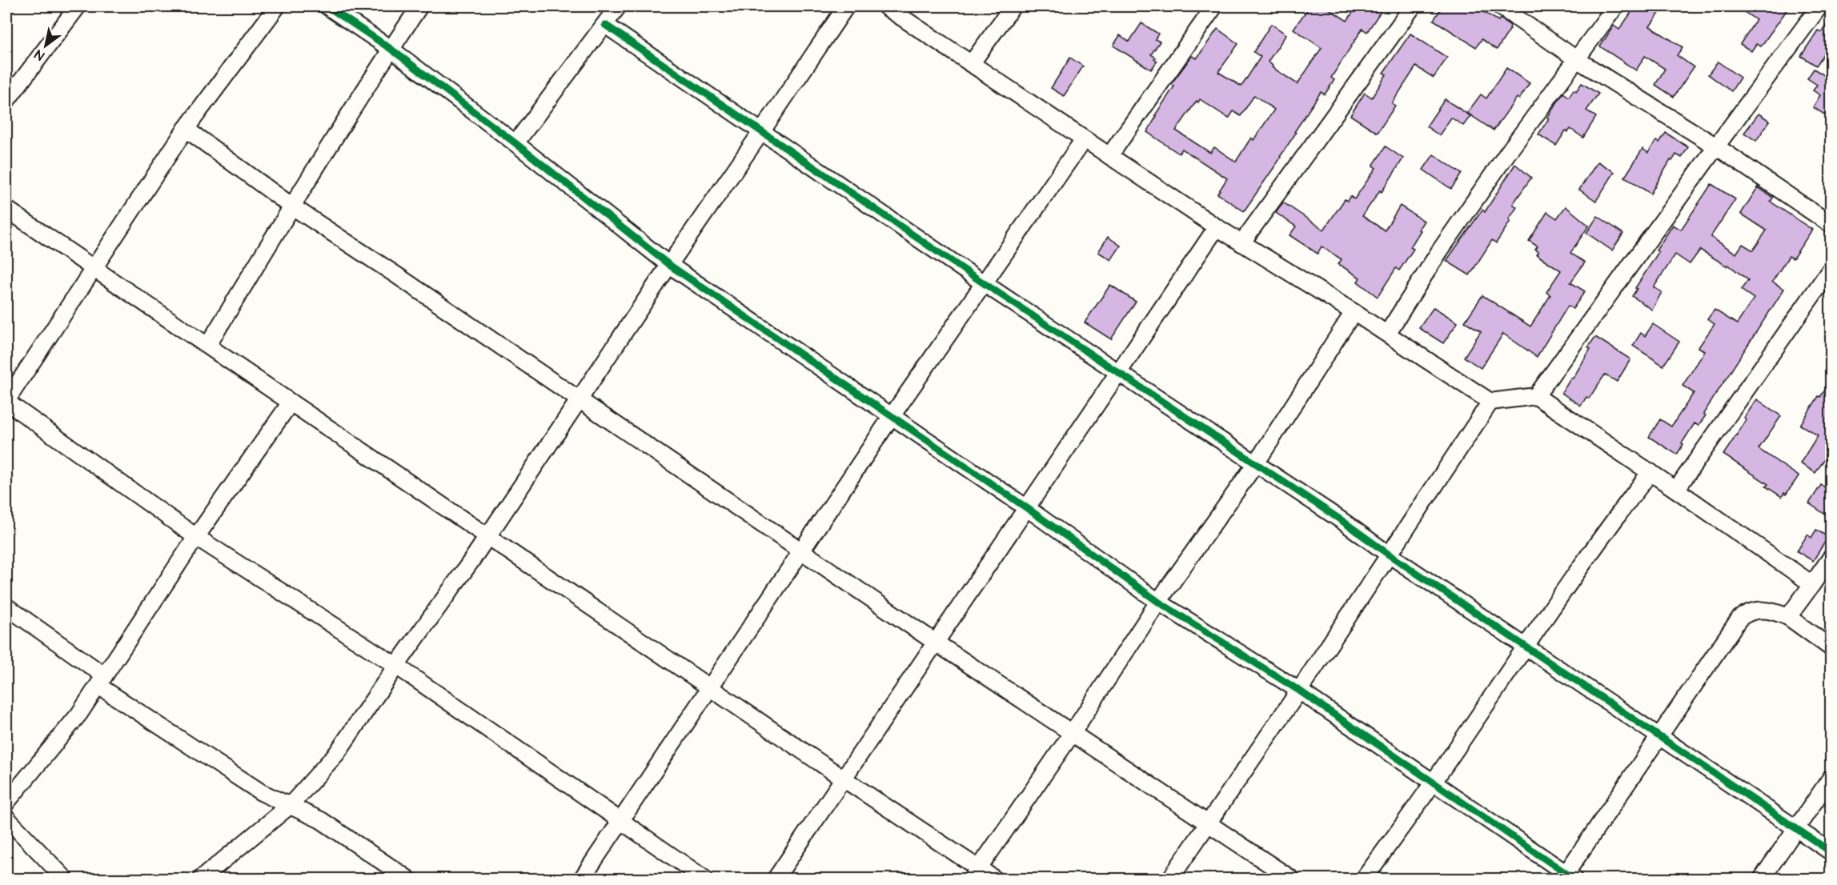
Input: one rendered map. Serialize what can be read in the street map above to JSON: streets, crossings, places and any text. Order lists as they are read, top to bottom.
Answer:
{
  "north": "bottom left"
}
